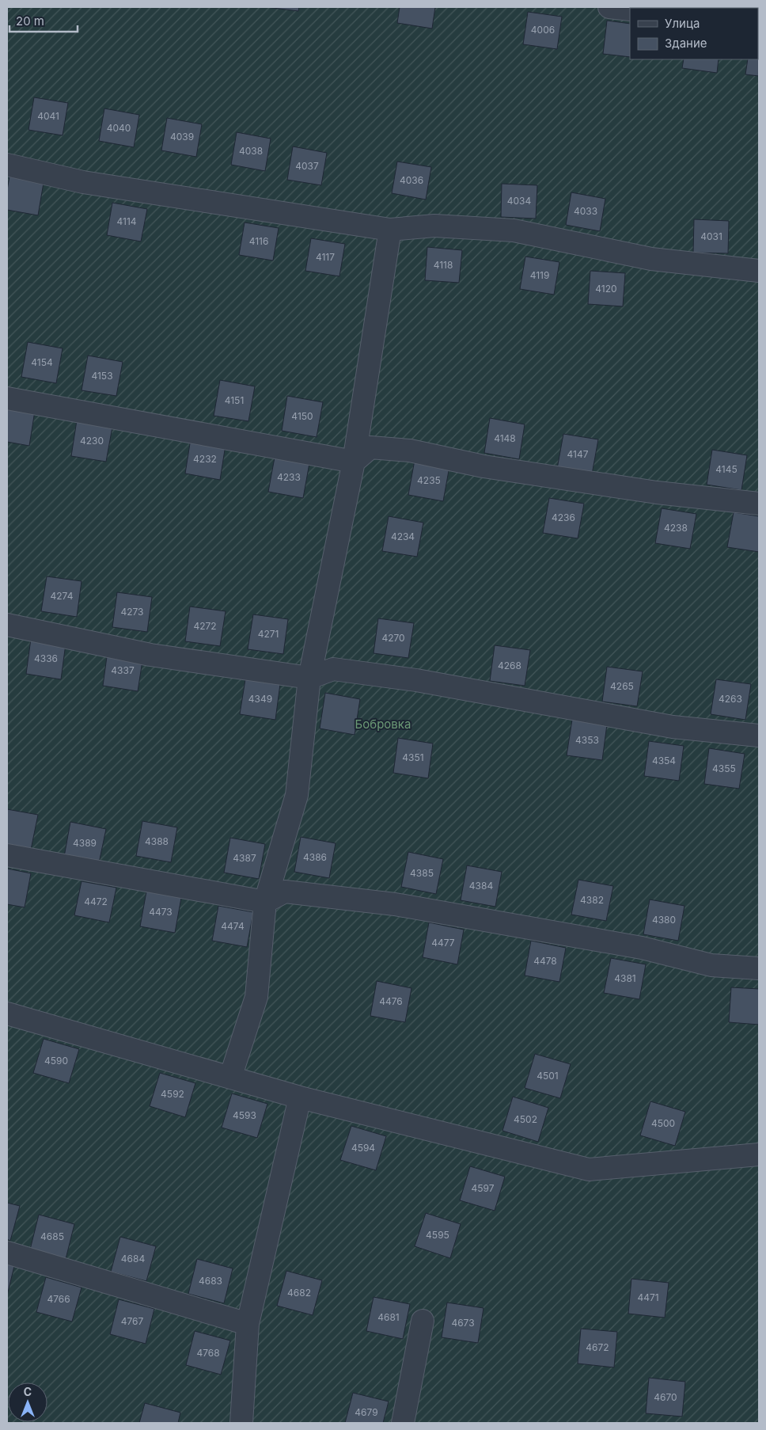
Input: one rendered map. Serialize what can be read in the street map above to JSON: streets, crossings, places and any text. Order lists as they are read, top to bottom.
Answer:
{
  "parks": ["Бобровка"],
  "house_numbers": [
    "4006",
    "4041",
    "4040",
    "4039",
    "4038",
    "4037",
    "4036",
    "4034",
    "4033",
    "4114",
    "4031",
    "4116",
    "4117",
    "4118",
    "4119",
    "4120",
    "4154",
    "4153",
    "4151",
    "4150",
    "4148",
    "4230",
    "4147",
    "4232",
    "4145",
    "4233",
    "4235",
    "4236",
    "4238",
    "4234",
    "4274",
    "4273",
    "4272",
    "4271",
    "4270",
    "4336",
    "4268",
    "4337",
    "4265",
    "4349",
    "4263",
    "4353",
    "4351",
    "4354",
    "4355",
    "4388",
    "4389",
    "4386",
    "4387",
    "4385",
    "4384",
    "4382",
    "4472",
    "4473",
    "4380",
    "4474",
    "4477",
    "4478",
    "4381",
    "4476",
    "4590",
    "4501",
    "4592",
    "4593",
    "4502",
    "4500",
    "4594",
    "4597",
    "4595",
    "4685",
    "4684",
    "4683",
    "4682",
    "4471",
    "4766",
    "4681",
    "4767",
    "4673",
    "4672",
    "4768",
    "4670",
    "4679"
  ],
  "legend": ["Улица", "Здание"],
  "scale_bar": "20 m",
  "north": "top"
}
